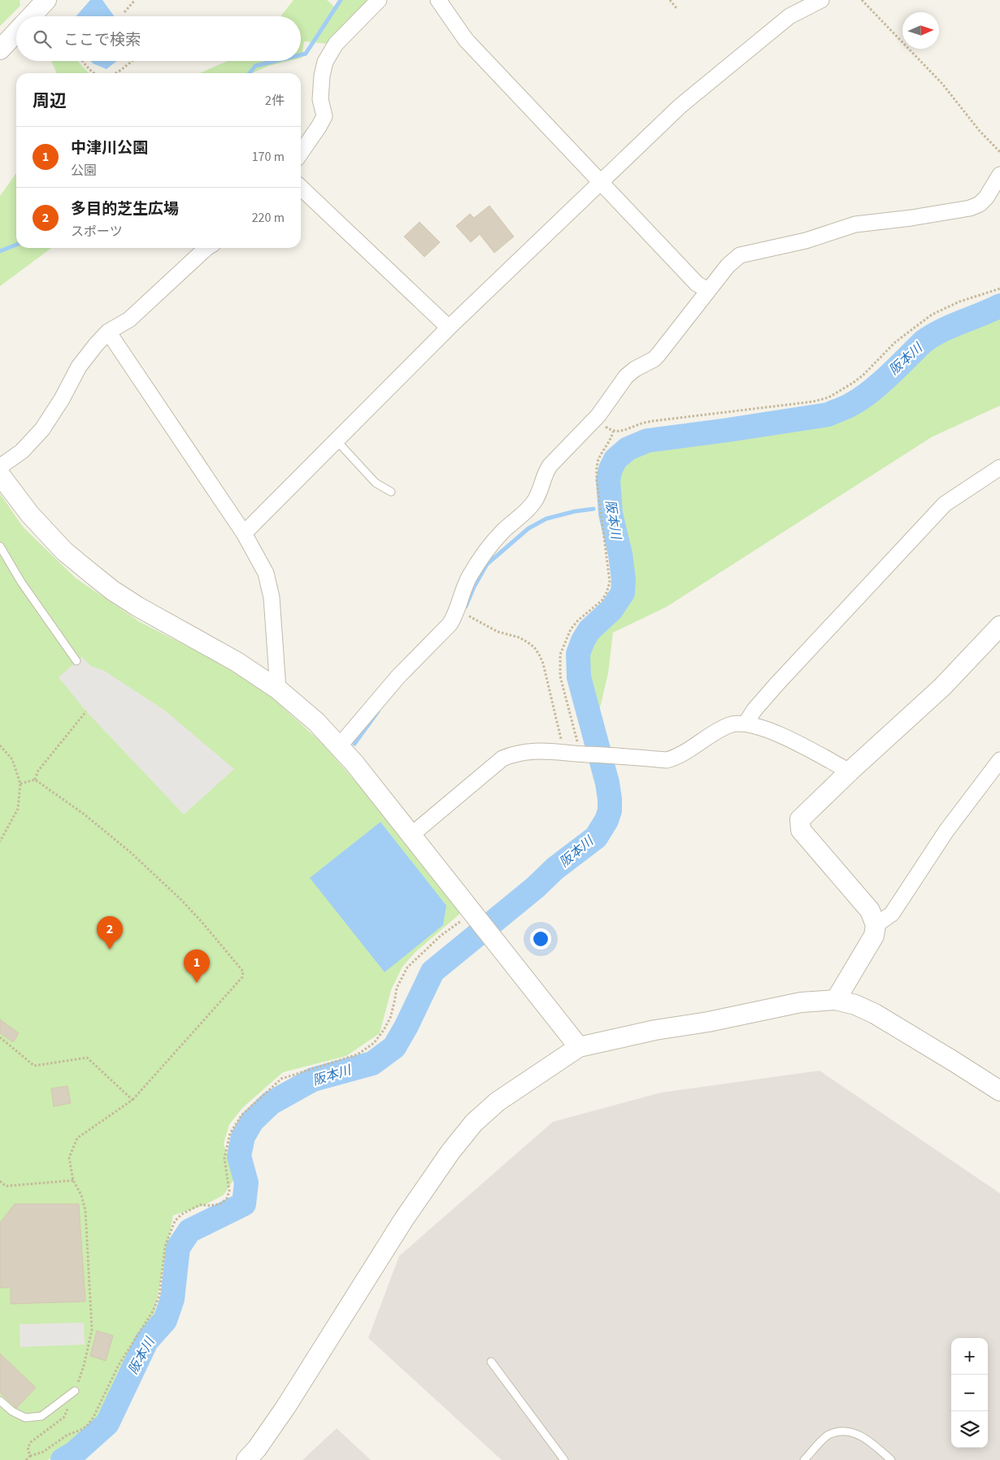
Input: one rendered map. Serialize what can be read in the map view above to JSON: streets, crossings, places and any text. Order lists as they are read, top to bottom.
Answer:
{
  "water": ["阪本川"],
  "north": "right",
  "page": {
    "search": "ここで検索",
    "heading": ["周辺", "2件"],
    "list": [
      {
        "mark": "1",
        "name": "中津川公園",
        "note": "公園",
        "value": "170 m"
      },
      {
        "mark": "2",
        "name": "多目的芝生広場",
        "note": "スポーツ",
        "value": "220 m"
      }
    ],
    "pins": ["2", "1"],
    "map_buttons": ["+", "−"]
  }
}
